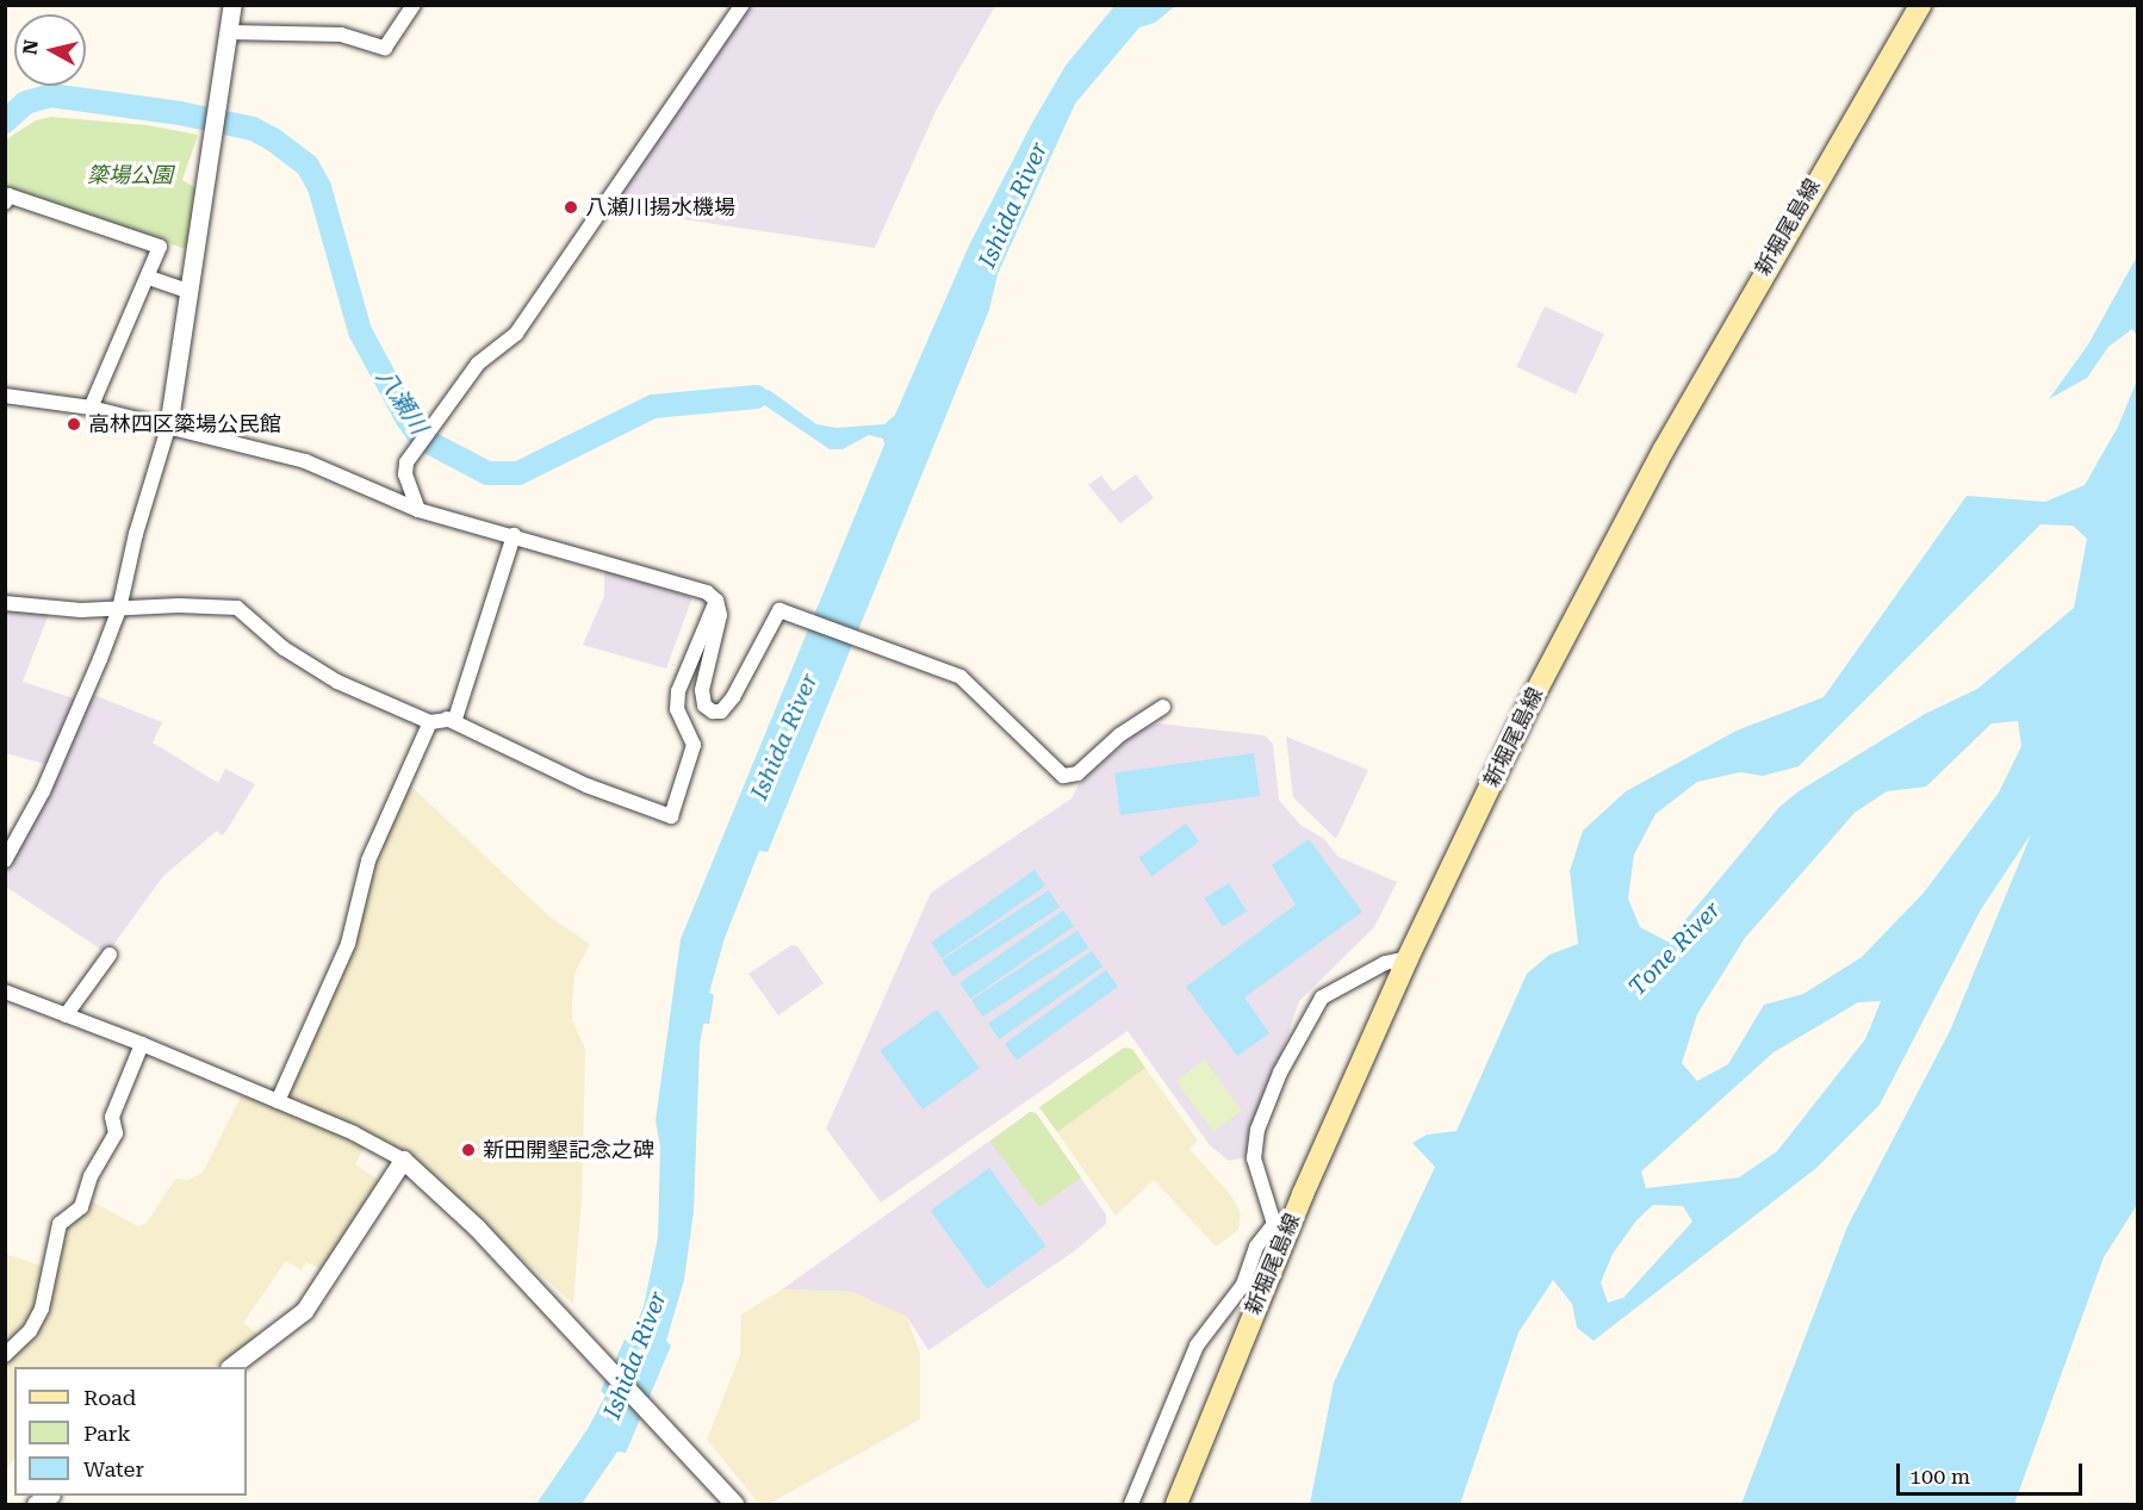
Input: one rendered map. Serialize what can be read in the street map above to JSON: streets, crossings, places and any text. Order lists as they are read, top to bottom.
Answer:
{
  "streets": {
    "main road": ["新堀尾島線"]
  },
  "water": ["Ishida River", "八瀬川", "Tone River"],
  "parks": ["簗場公園"],
  "places": ["八瀬川揚水機場", "高林四区簗場公民館", "新田開墾記念之碑"],
  "legend": ["Road", "Park", "Water"],
  "scale_bar": "100 m",
  "north": "left"
}
